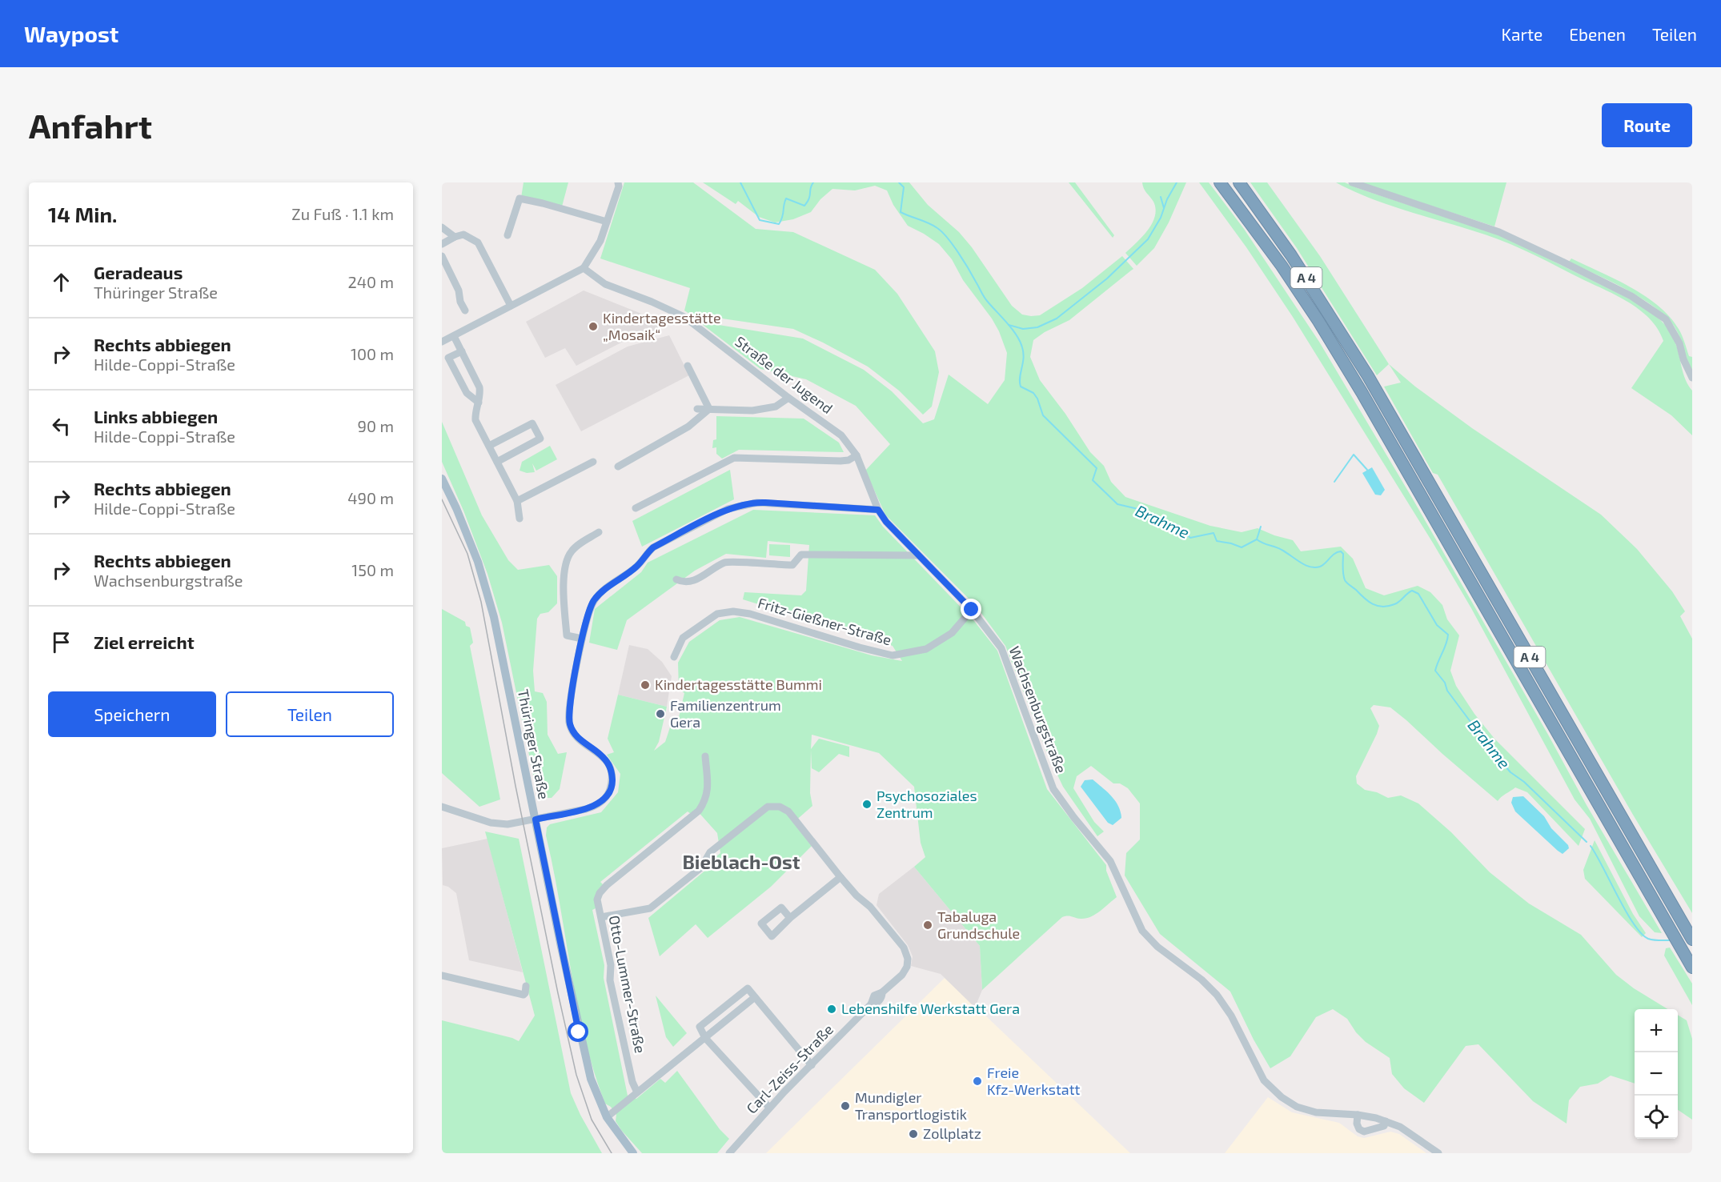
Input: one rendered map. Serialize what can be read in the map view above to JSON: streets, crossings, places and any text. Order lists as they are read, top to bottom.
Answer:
{
  "streets": {
    "highway": ["A 4"],
    "main road": ["Thüringer Straße"],
    "street": [
      "Straße der Jugend",
      "Fritz-Gießner-Straße",
      "Wachsenburgstraße",
      "Otto-Lummer-Straße",
      "Carl-Zeiss-Straße"
    ]
  },
  "crossings": [
    ["Straße der Jugend", "Wachsenburgstraße"],
    ["Fritz-Gießner-Straße", "Wachsenburgstraße"]
  ],
  "districts": ["Bieblach-Ost"],
  "water": ["Brahme"],
  "places": [
    "Kindertagesstätte „Mosaik“",
    "Kindertagesstätte Bummi",
    "Familienzentrum Gera",
    "Psychosoziales Zentrum",
    "Tabaluga Grundschule",
    "Lebenshilfe Werkstatt Gera",
    "Freie Kfz-Werkstatt",
    "Mundigler Transportlogistik",
    "Zollplatz"
  ],
  "page": {
    "header": "Waypost",
    "nav": ["Karte", "Ebenen", "Teilen"],
    "buttons": [
      "Route",
      ["Speichern", "Teilen"]
    ],
    "title": "Anfahrt",
    "heading": ["14 Min.", "Zu Fuß · 1.1 km"],
    "list": [
      ["Geradeaus", "Thüringer Straße", "240 m"],
      ["Rechts abbiegen", "Hilde-Coppi-Straße", "100 m"],
      ["Links abbiegen", "Hilde-Coppi-Straße", "90 m"],
      ["Rechts abbiegen", "Hilde-Coppi-Straße", "490 m"],
      ["Rechts abbiegen", "Wachsenburgstraße", "150 m"],
      "Ziel erreicht"
    ],
    "map_buttons": ["+", "−"]
  }
}
